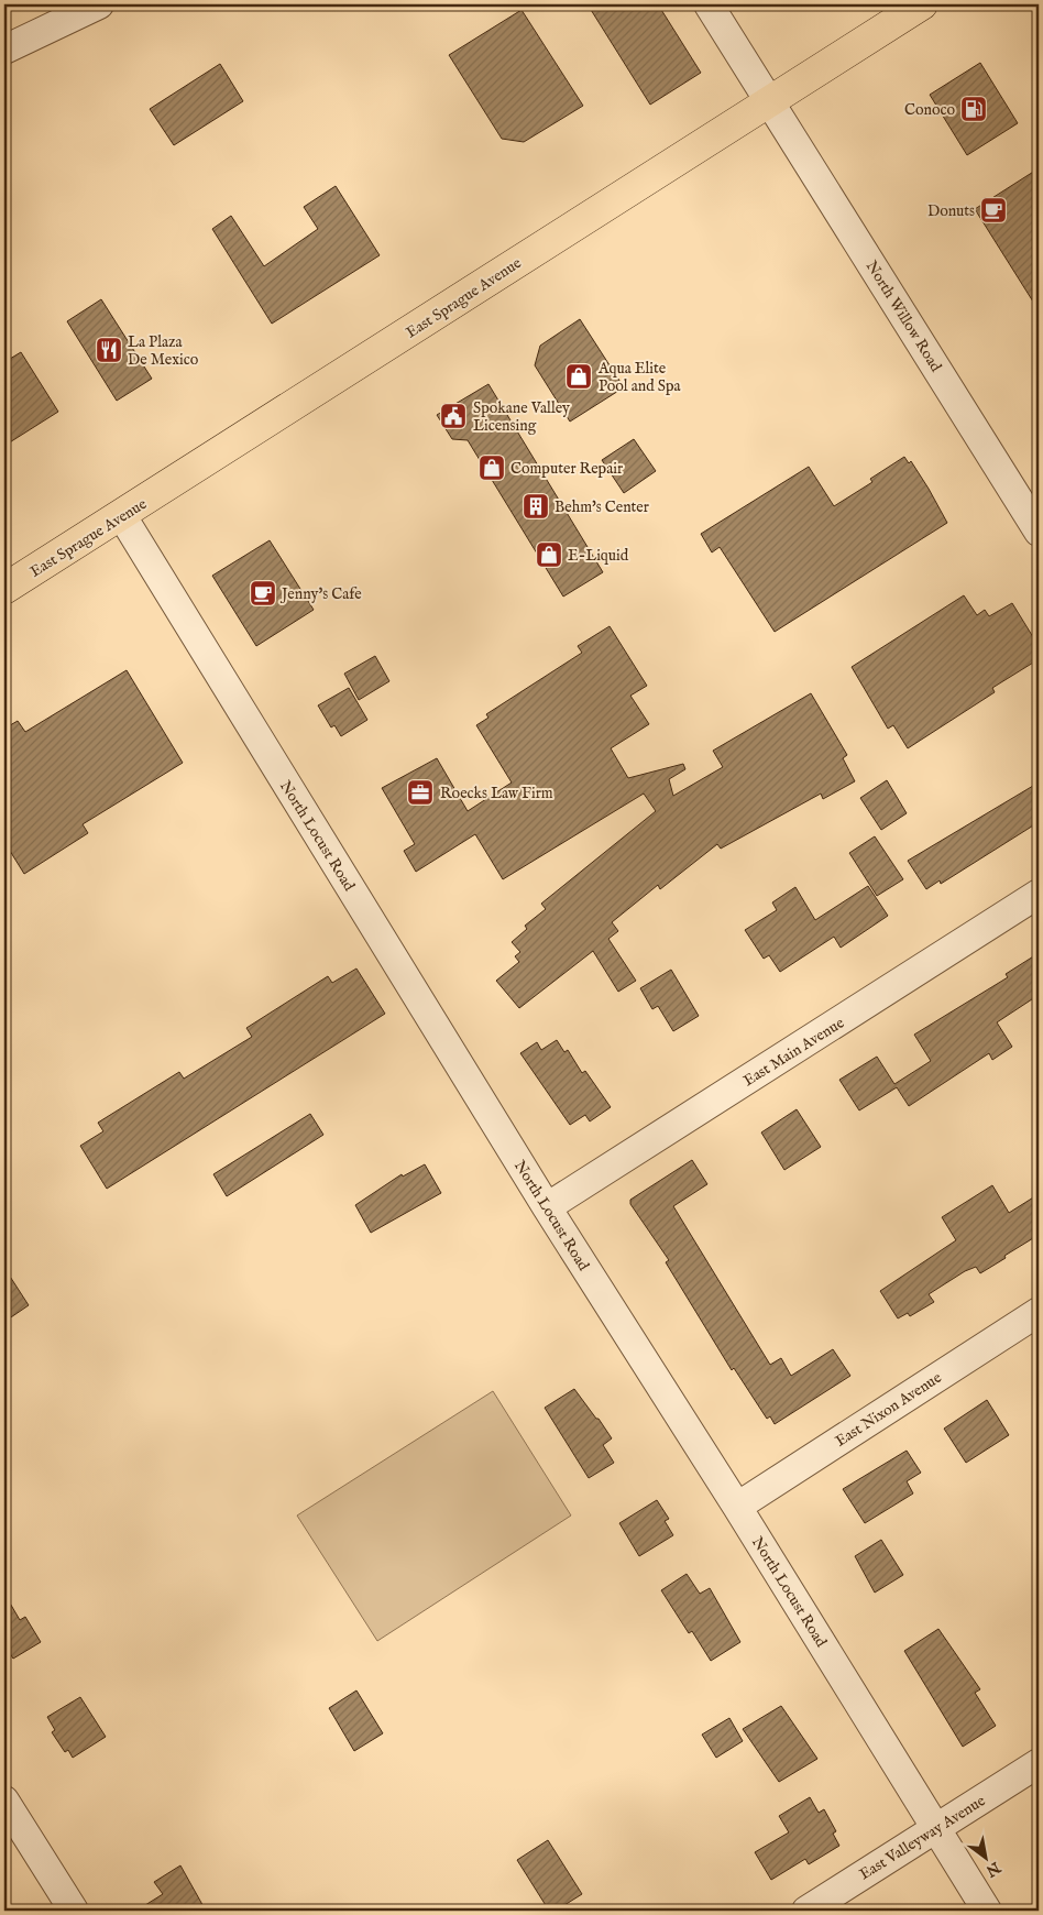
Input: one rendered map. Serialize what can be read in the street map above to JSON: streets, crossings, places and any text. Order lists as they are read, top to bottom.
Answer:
{
  "streets": {
    "main road": ["East Sprague Avenue"],
    "street": [
      "North Willow Road",
      "North Locust Road",
      "East Main Avenue",
      "East Nixon Avenue",
      "East Valleyway Avenue"
    ]
  },
  "crossings": [
    ["East Sprague Avenue", "North Willow Road"],
    ["East Sprague Avenue", "North Locust Road"],
    ["North Locust Road", "East Main Avenue"],
    ["North Locust Road", "East Nixon Avenue"],
    ["North Locust Road", "East Valleyway Avenue"]
  ],
  "places": {
    "fuel station": ["Conoco"],
    "cafe": ["Donuts", "Jenny's Cafe"],
    "restaurant": ["La Plaza De Mexico"],
    "shop": ["Aqua Elite Pool and Spa", "Computer Repair", "E-Liquid"],
    "public building": ["Spokane Valley Licensing"],
    "building": ["Behm's Center"],
    "office": ["Roecks Law Firm"]
  },
  "north": "bottom right"
}
